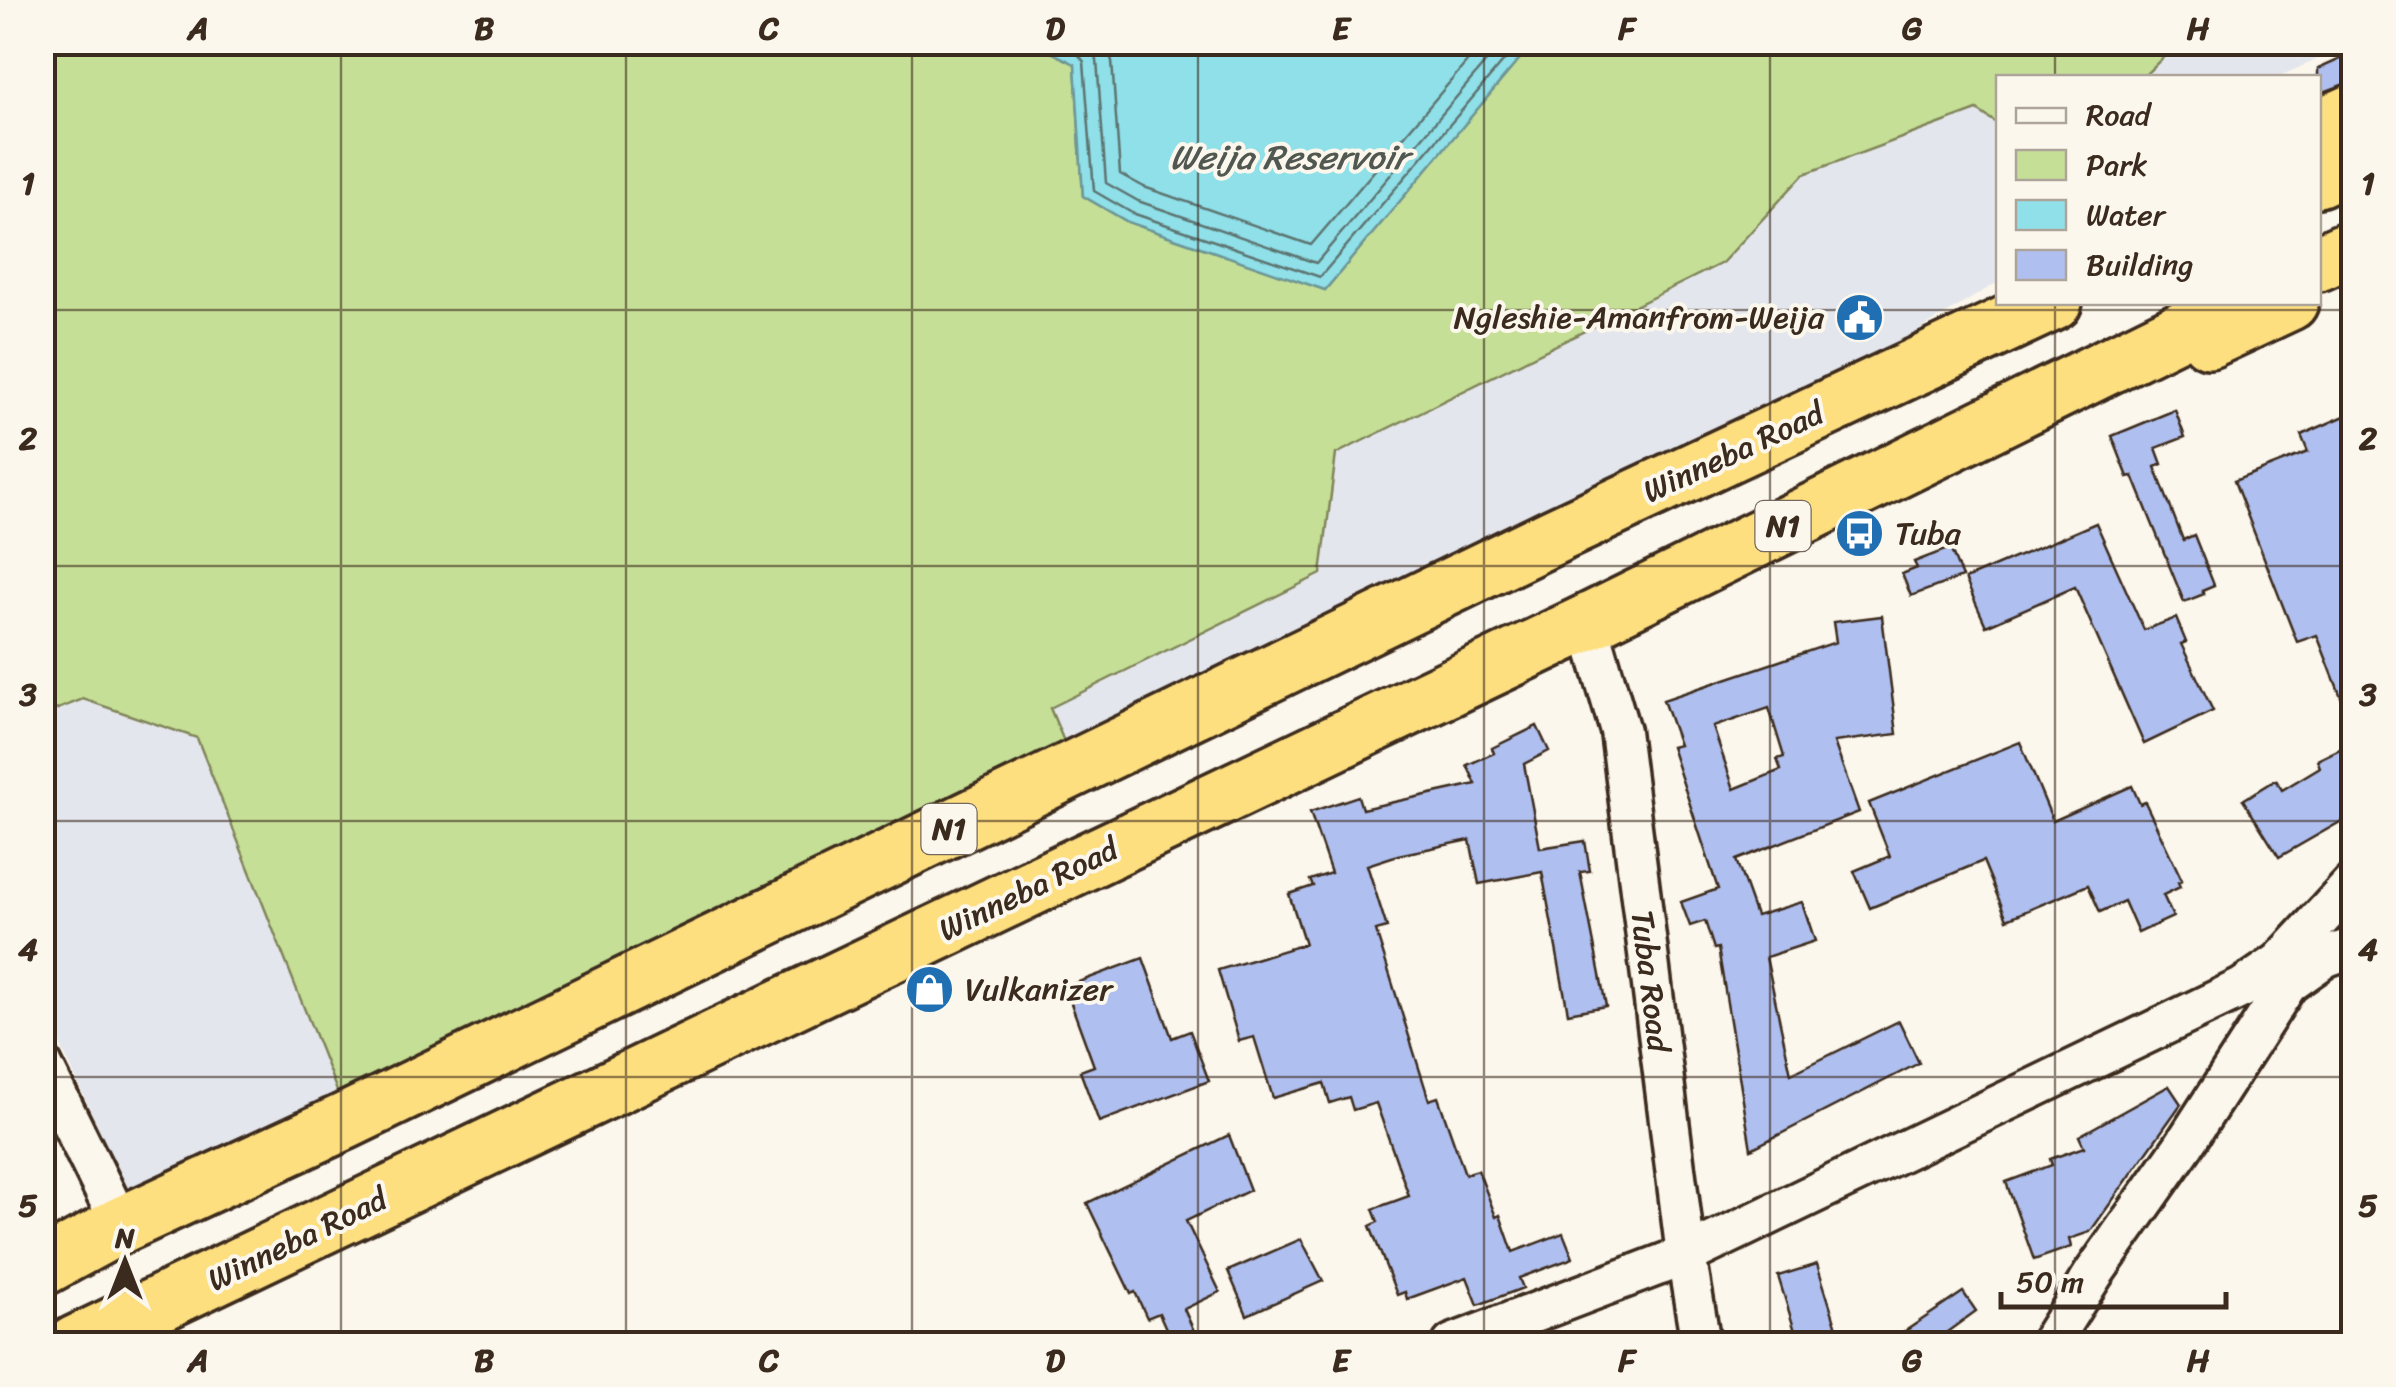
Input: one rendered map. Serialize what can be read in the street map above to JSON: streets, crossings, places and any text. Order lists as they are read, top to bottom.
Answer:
{
  "streets": {
    "highway": ["Winneba Road", "N1"],
    "street": ["Tuba Road"]
  },
  "crossings": [
    ["Winneba Road", "Tuba Road"]
  ],
  "water": ["Weija Reservoir"],
  "places": {
    "public building": ["Ngleshie-Amanfrom-Weija"],
    "bus stop": ["Tuba"],
    "shop": ["Vulkanizer"]
  },
  "legend": [
    "Road",
    "Park",
    "Water",
    "Building"
  ],
  "scale_bar": "50 m",
  "north": "top",
  "grid": {
    "columns": [
      "A",
      "B",
      "C",
      "D",
      "E",
      "F",
      "G",
      "H"
    ],
    "rows": [
      "1",
      "2",
      "3",
      "4",
      "5"
    ]
  }
}
